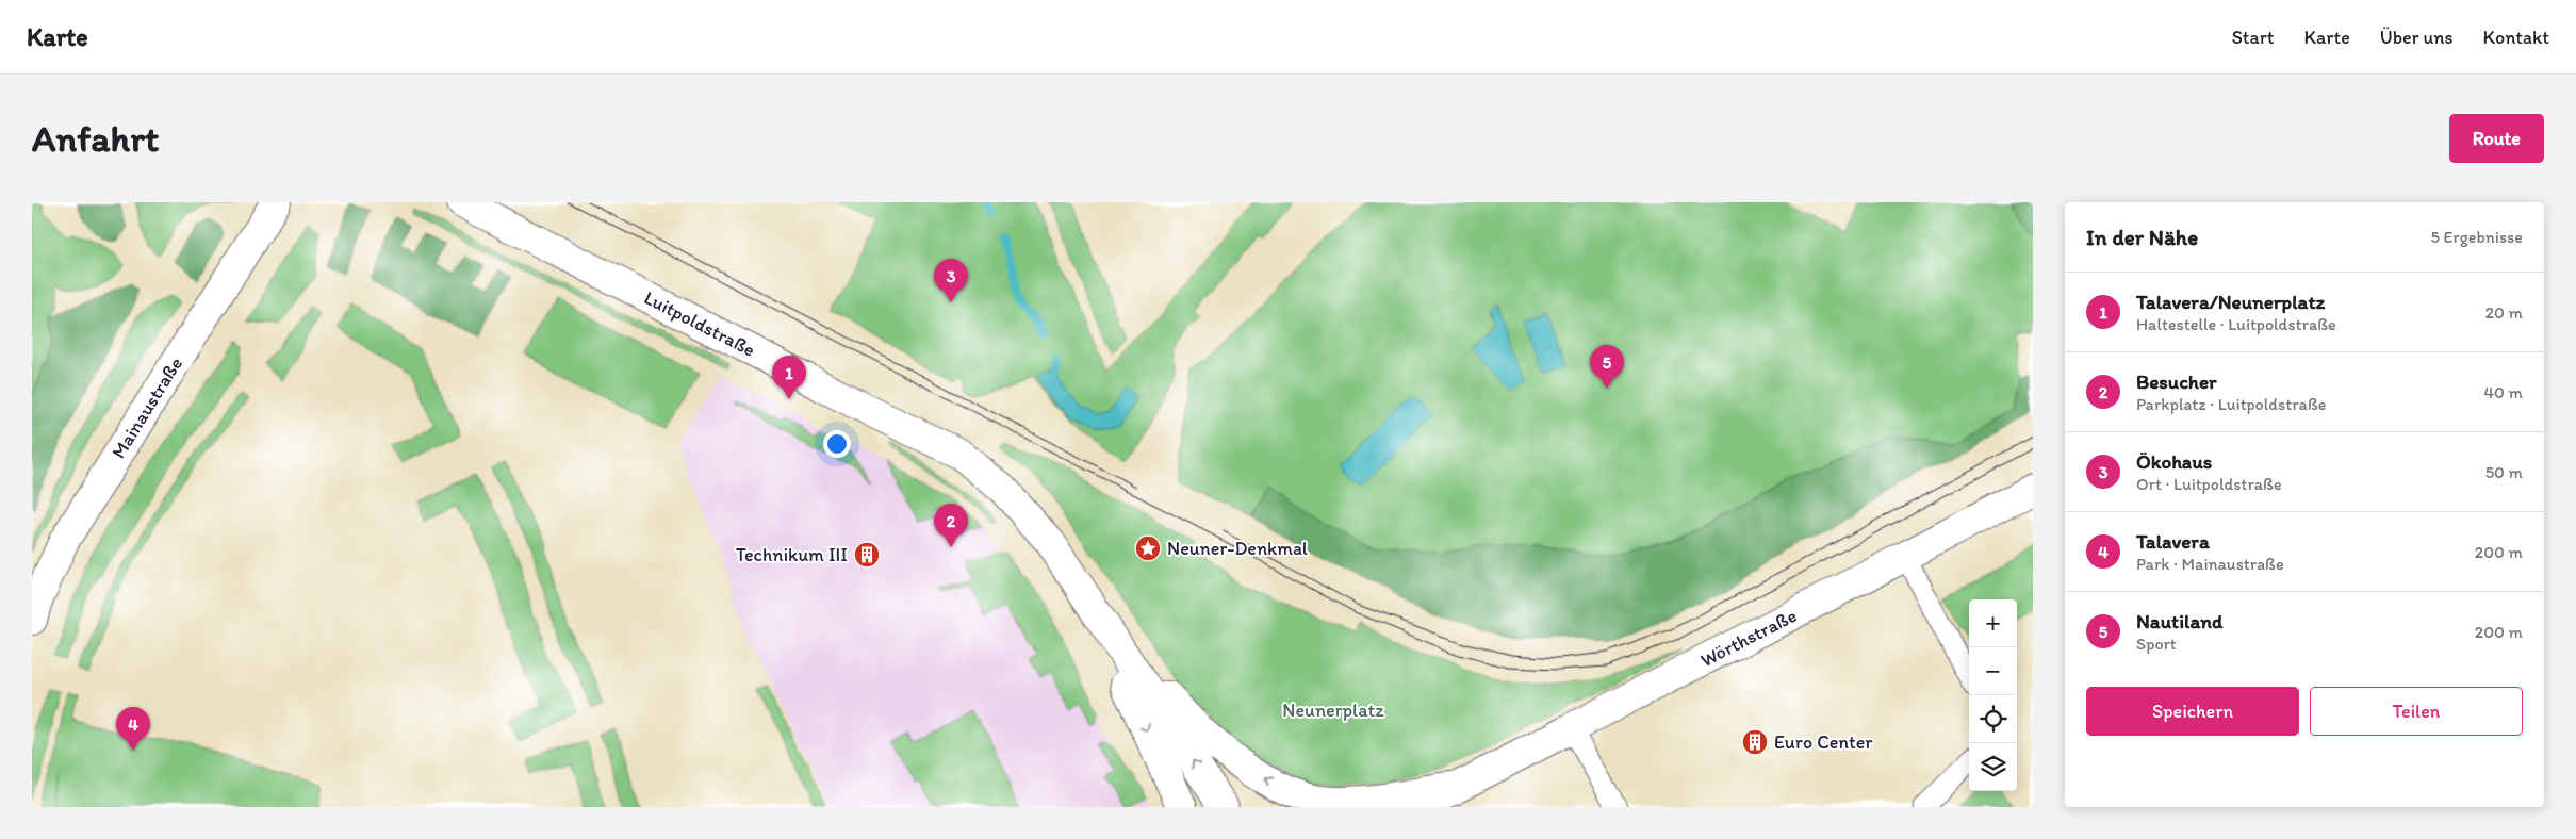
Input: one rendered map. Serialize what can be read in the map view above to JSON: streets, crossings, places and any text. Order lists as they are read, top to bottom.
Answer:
{
  "streets": {
    "main road": ["Luitpoldstraße", "Mainaustraße", "Wörthstraße"]
  },
  "parks": ["Neunerplatz"],
  "places": {
    "place": ["Neuner-Denkmal"],
    "building": ["Technikum III", "Euro Center"]
  },
  "page": {
    "header": "Karte",
    "nav": [
      "Start",
      "Karte",
      "Über uns",
      "Kontakt"
    ],
    "buttons": [
      "Route",
      ["Speichern", "Teilen"]
    ],
    "title": "Anfahrt",
    "heading": ["In der Nähe", "5 Ergebnisse"],
    "pins": [
      "3",
      "5",
      "1",
      "2",
      "4"
    ],
    "list": [
      {
        "mark": "1",
        "name": "Talavera/Neunerplatz",
        "note": "Haltestelle · Luitpoldstraße",
        "value": "20 m"
      },
      {
        "mark": "2",
        "name": "Besucher",
        "note": "Parkplatz · Luitpoldstraße",
        "value": "40 m"
      },
      {
        "mark": "3",
        "name": "Ökohaus",
        "note": "Ort · Luitpoldstraße",
        "value": "50 m"
      },
      {
        "mark": "4",
        "name": "Talavera",
        "note": "Park · Mainaustraße",
        "value": "200 m"
      },
      {
        "mark": "5",
        "name": "Nautiland",
        "note": "Sport",
        "value": "200 m"
      }
    ],
    "map_buttons": ["+", "−"]
  }
}
